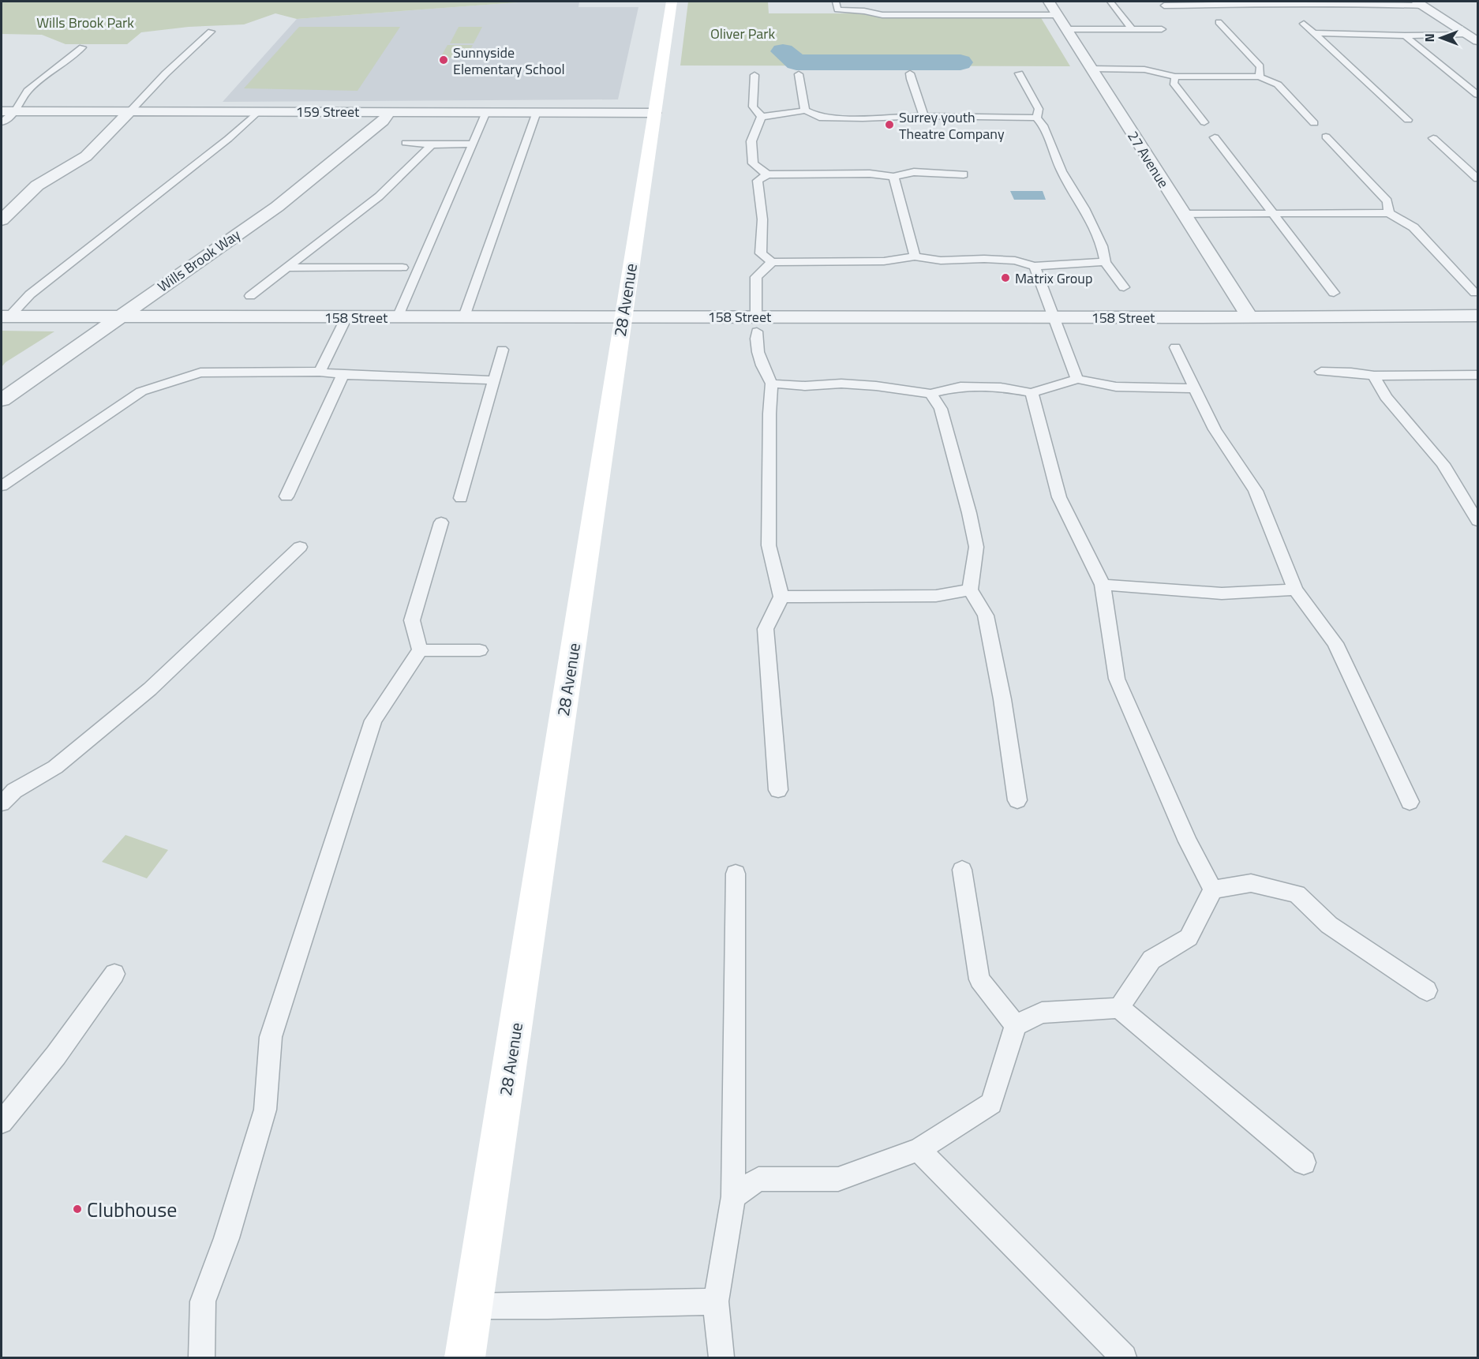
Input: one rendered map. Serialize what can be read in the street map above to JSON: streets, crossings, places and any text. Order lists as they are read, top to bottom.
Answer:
{
  "streets": {
    "street": [
      "159 Street",
      "27 Avenue",
      "Wills Brook Way",
      "28 Avenue",
      "158 Street"
    ]
  },
  "crossings": [
    ["159 Street", "Wills Brook Way"],
    ["159 Street", "28 Avenue"],
    ["27 Avenue", "158 Street"],
    ["Wills Brook Way", "158 Street"],
    ["28 Avenue", "158 Street"]
  ],
  "parks": ["Wills Brook Park", "Oliver Park"],
  "places": [
    "Sunnyside Elementary School",
    "Surrey youth Theatre Company",
    "Matrix Group",
    "Clubhouse"
  ],
  "north": "left"
}
